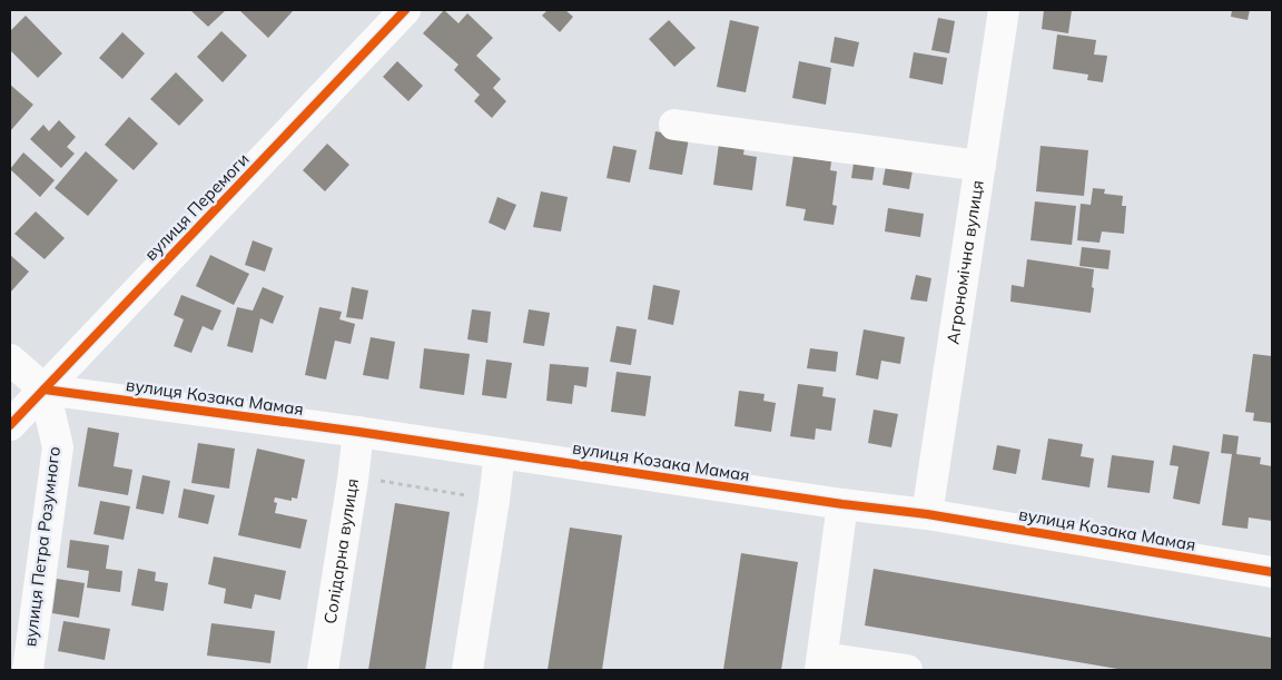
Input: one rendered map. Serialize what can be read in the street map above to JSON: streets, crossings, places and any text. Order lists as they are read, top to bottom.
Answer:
{
  "streets": {
    "street": [
      "вулиця Перемоги",
      "Агрономічна вулиця",
      "вулиця Козака Мамая",
      "вулиця Петра Розумного",
      "Солідарна вулиця"
    ]
  },
  "crossings": [
    ["вулиця Перемоги", "вулиця Козака Мамая"],
    ["вулиця Перемоги", "вулиця Петра Розумного"],
    ["Агрономічна вулиця", "вулиця Козака Мамая"],
    ["вулиця Козака Мамая", "вулиця Петра Розумного"],
    ["вулиця Козака Мамая", "Солідарна вулиця"]
  ]
}
